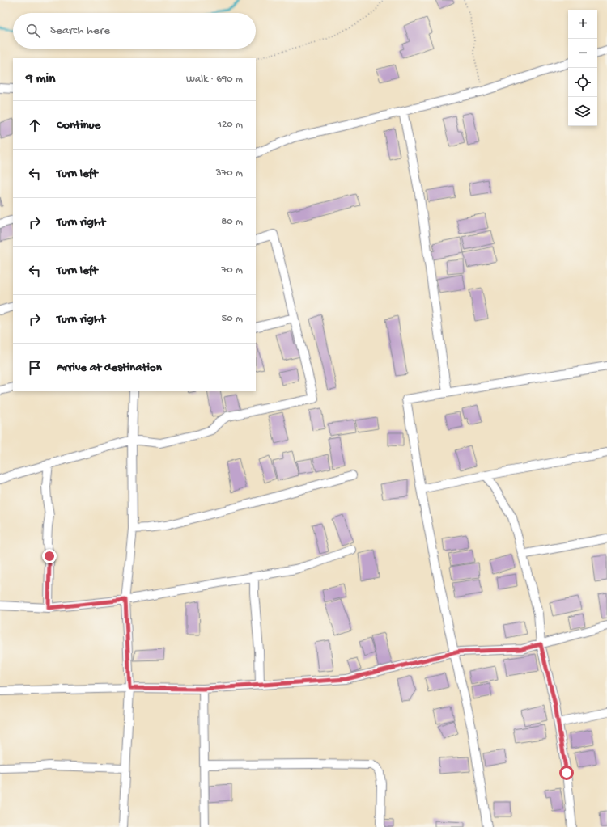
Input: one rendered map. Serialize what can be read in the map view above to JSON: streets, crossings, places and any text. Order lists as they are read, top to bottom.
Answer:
{
  "page": {
    "map_buttons": ["+", "−"],
    "search": "Search here",
    "heading": ["9 min", "Walk · 690 m"],
    "list": [
      ["Continue", "120 m"],
      ["Turn left", "370 m"],
      ["Turn right", "80 m"],
      ["Turn left", "70 m"],
      ["Turn right", "50 m"],
      "Arrive at destination"
    ]
  }
}
